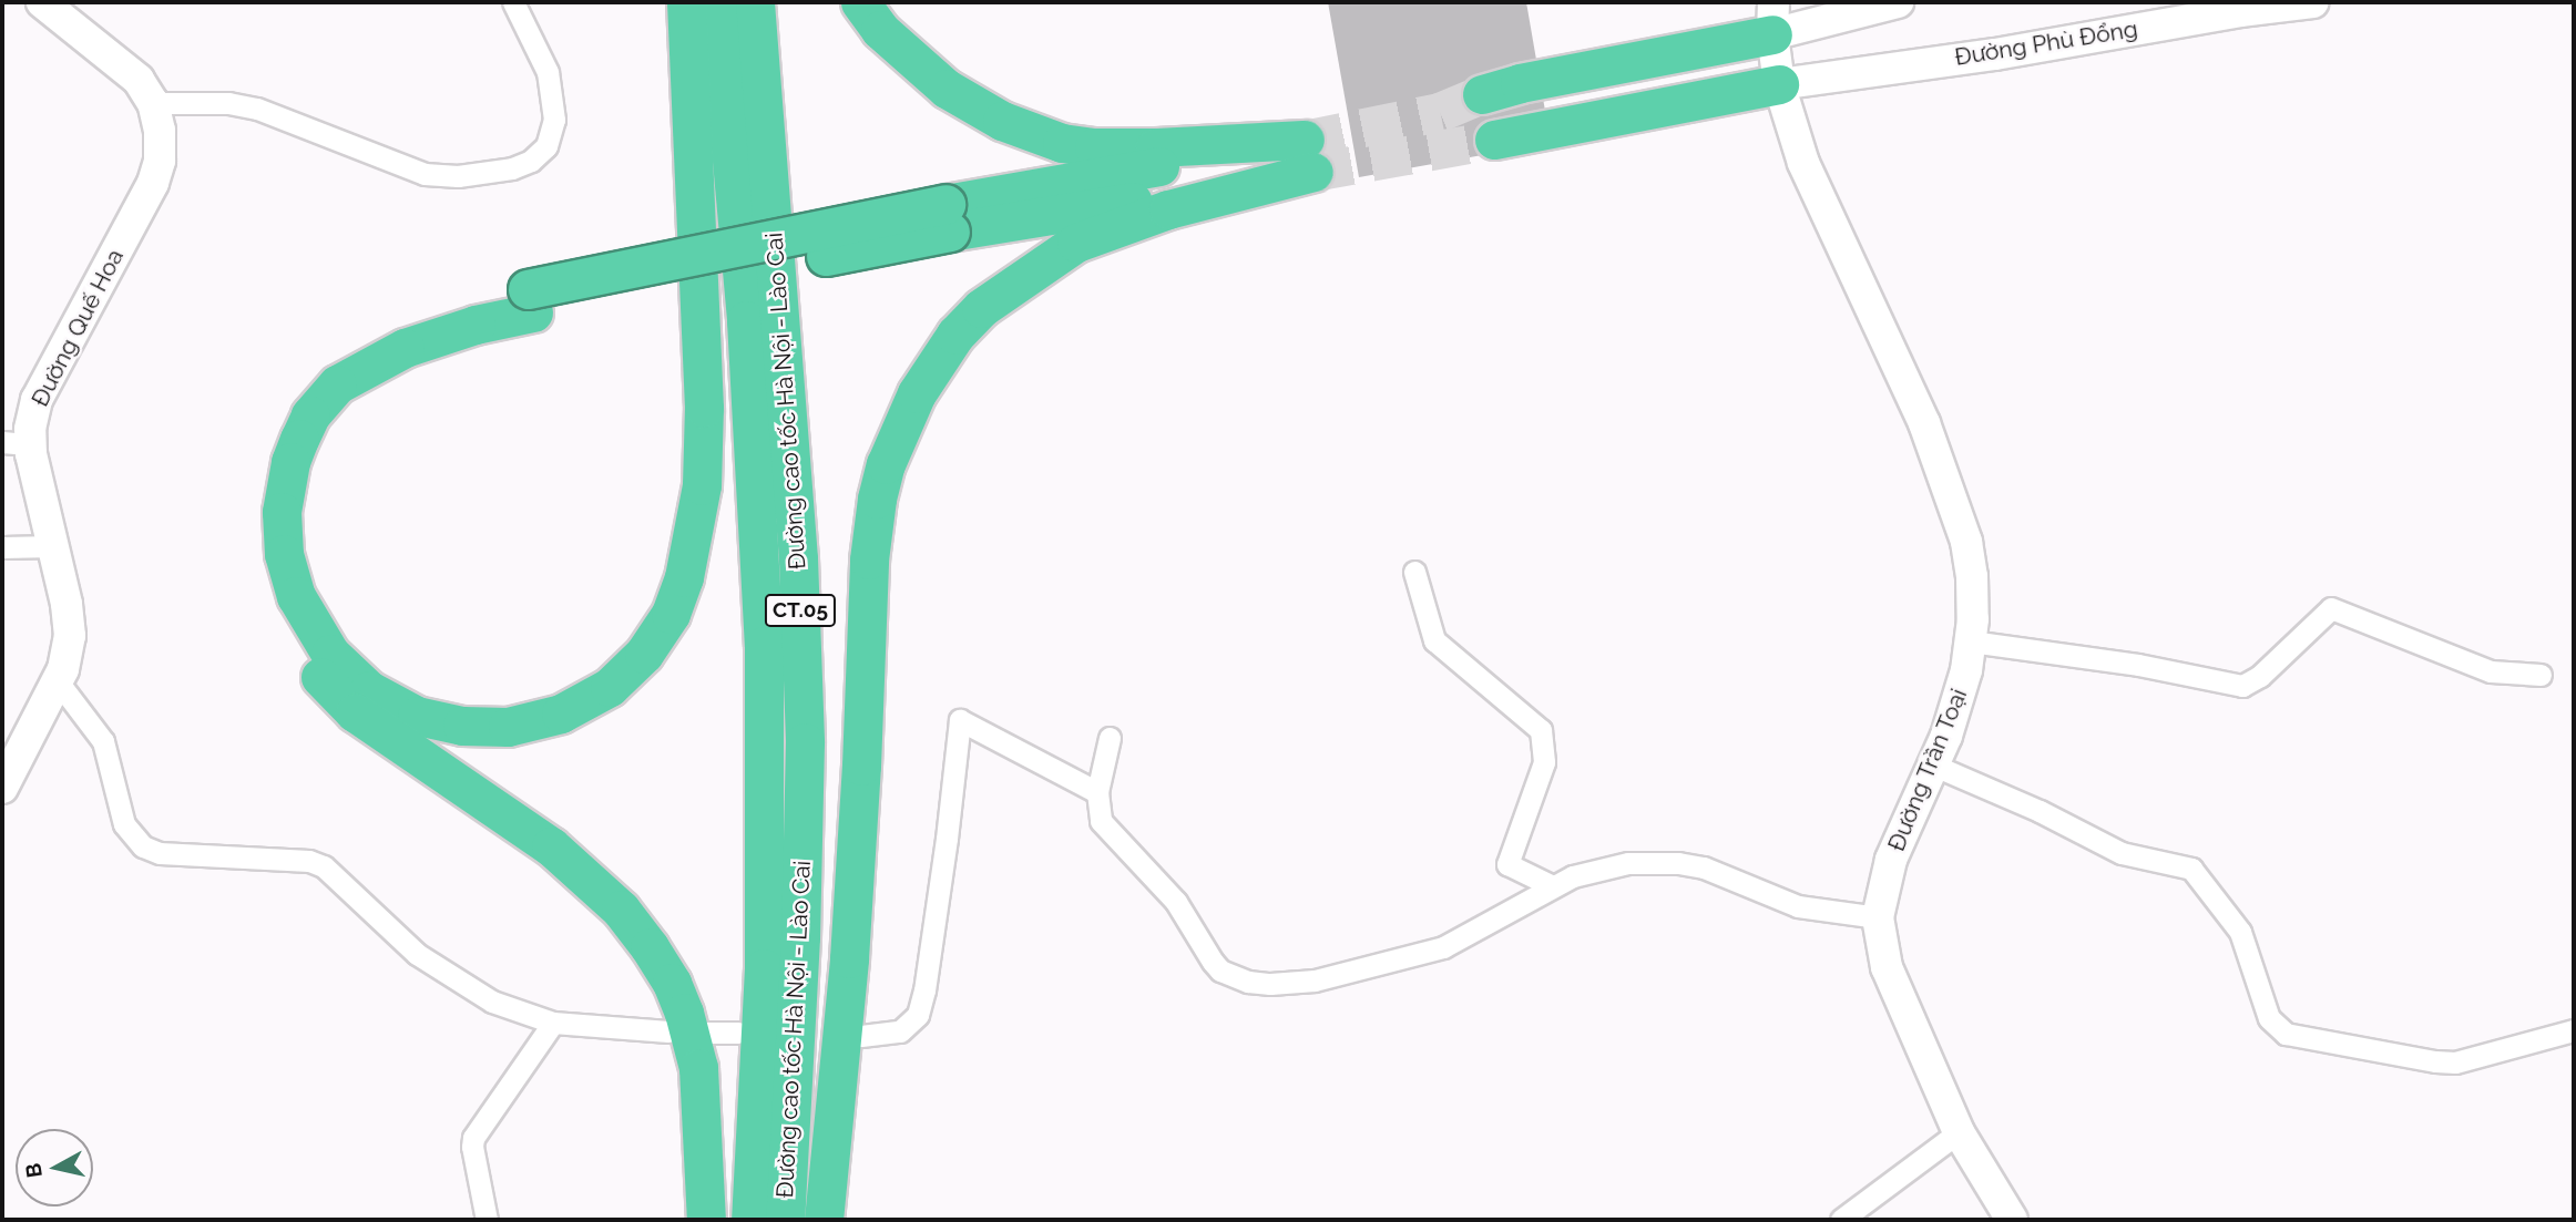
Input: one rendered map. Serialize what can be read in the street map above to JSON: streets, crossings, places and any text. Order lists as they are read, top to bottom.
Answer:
{
  "streets": {
    "highway": ["Đường cao tốc Hà Nội - Lào Cai", "CT.05"],
    "street": ["Đường Phù Đổng", "Đường Quế Hoa", "Đường Trần Toại"]
  },
  "crossings": [
    ["Đường Phù Đổng", "Đường Trần Toại"]
  ],
  "north": "left"
}
